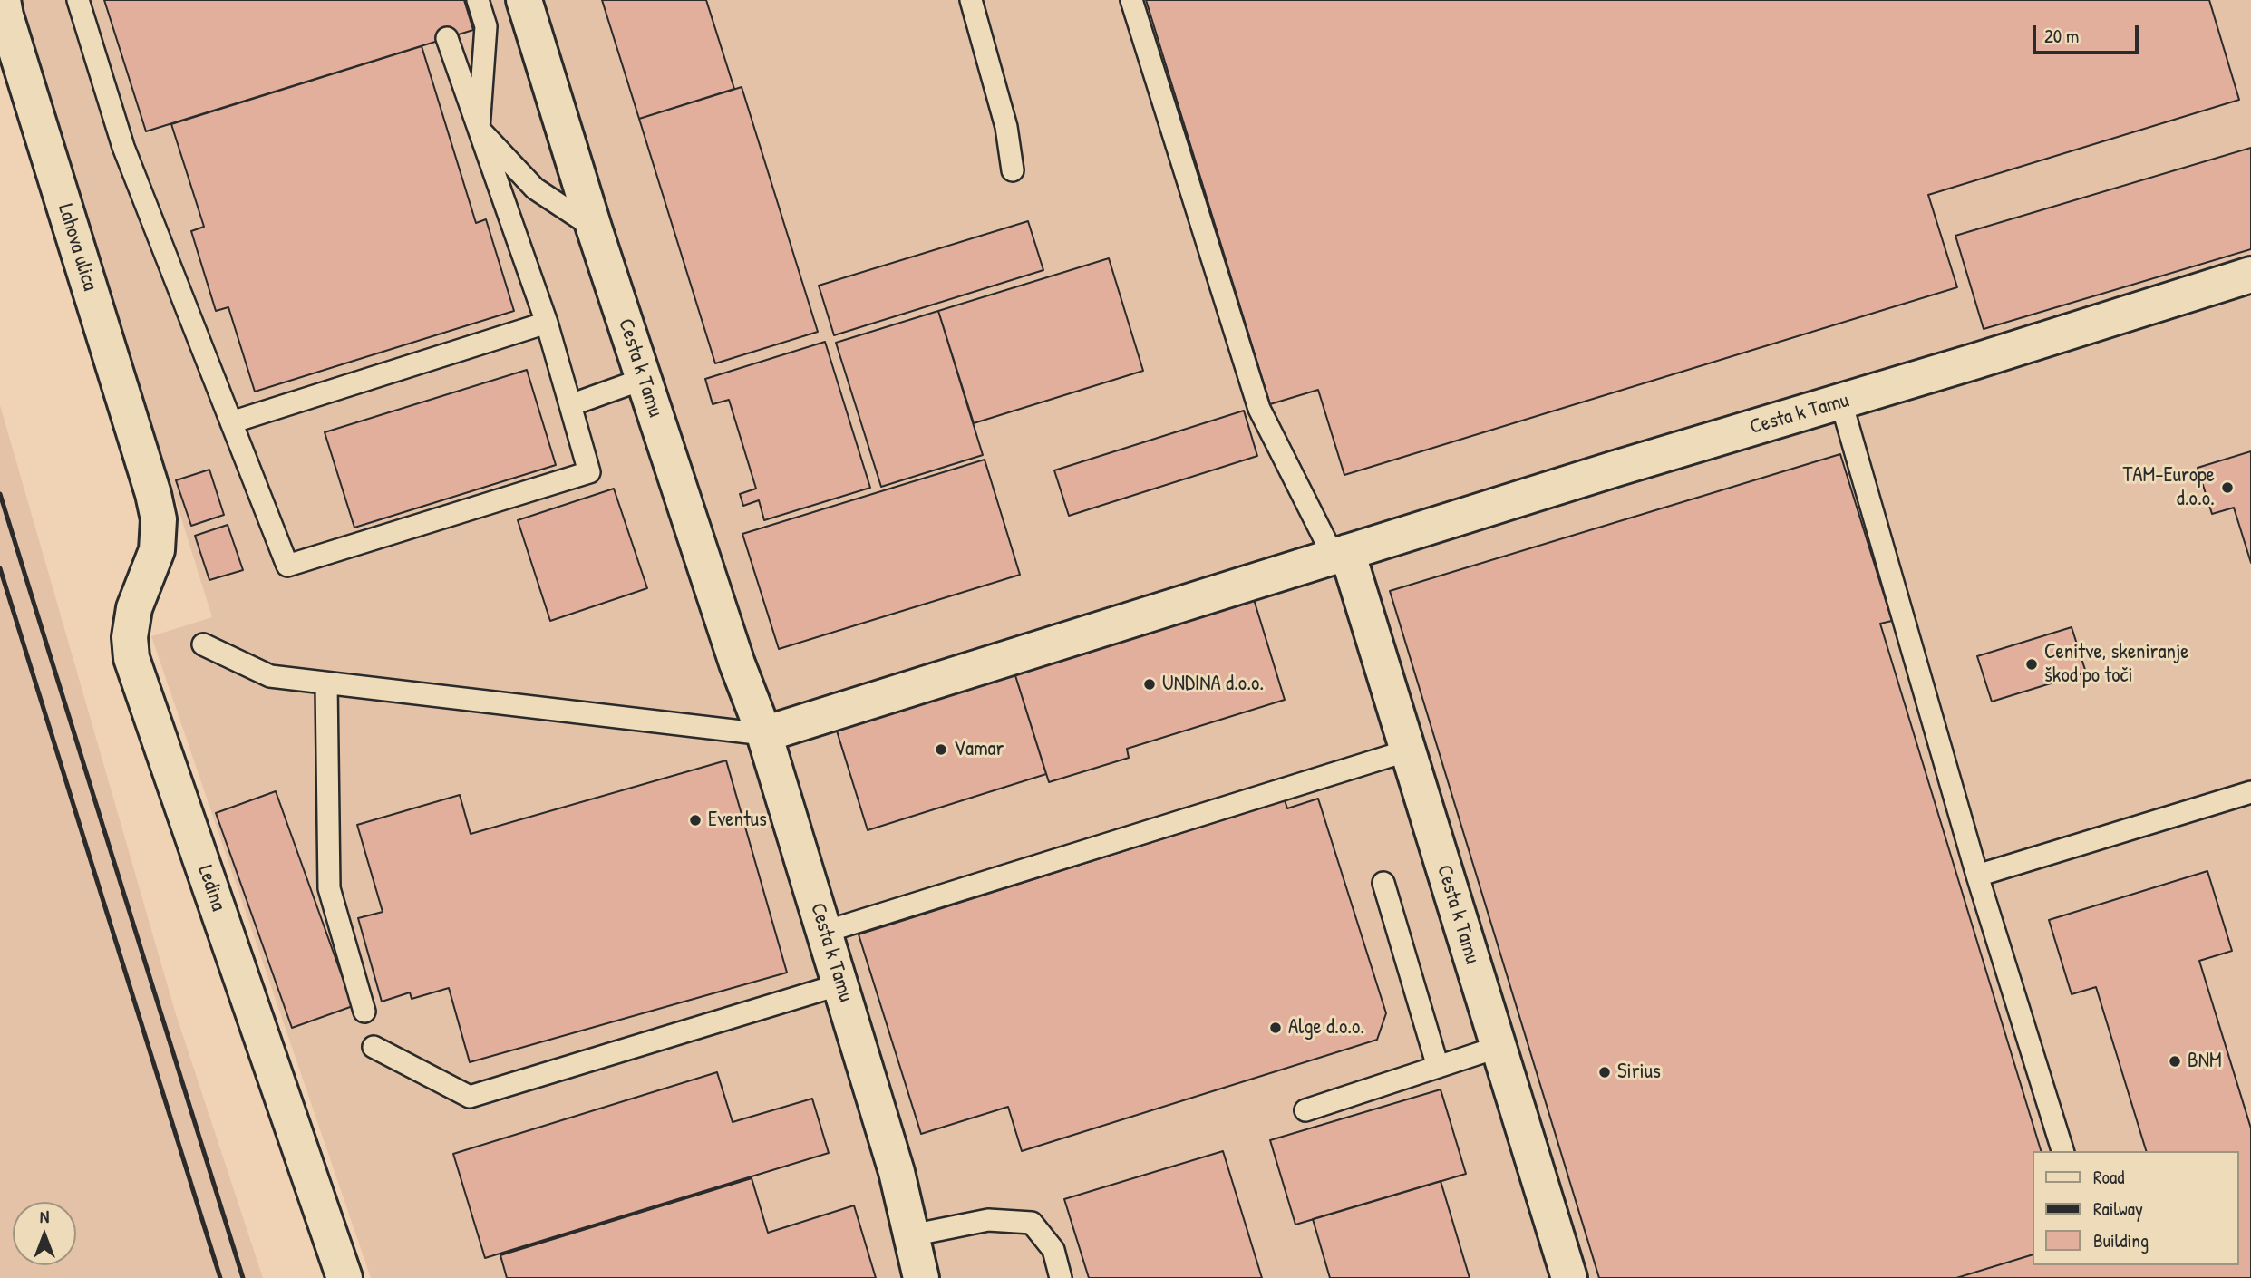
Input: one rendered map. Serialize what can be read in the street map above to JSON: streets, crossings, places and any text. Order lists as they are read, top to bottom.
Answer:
{
  "streets": {
    "street": ["Lahova ulica", "Cesta k Tamu", "Ledina"]
  },
  "crossings": [
    ["Lahova ulica", "Ledina"]
  ],
  "places": [
    "TAM-Europe d.o.o.",
    "Cenitve, skeniranje škod po toči",
    "UNDINA d.o.o.",
    "Vamar",
    "Eventus",
    "Alge d.o.o.",
    "BNM",
    "Sirius"
  ],
  "legend": ["Road", "Railway", "Building"],
  "scale_bar": "20 m",
  "north": "top"
}
